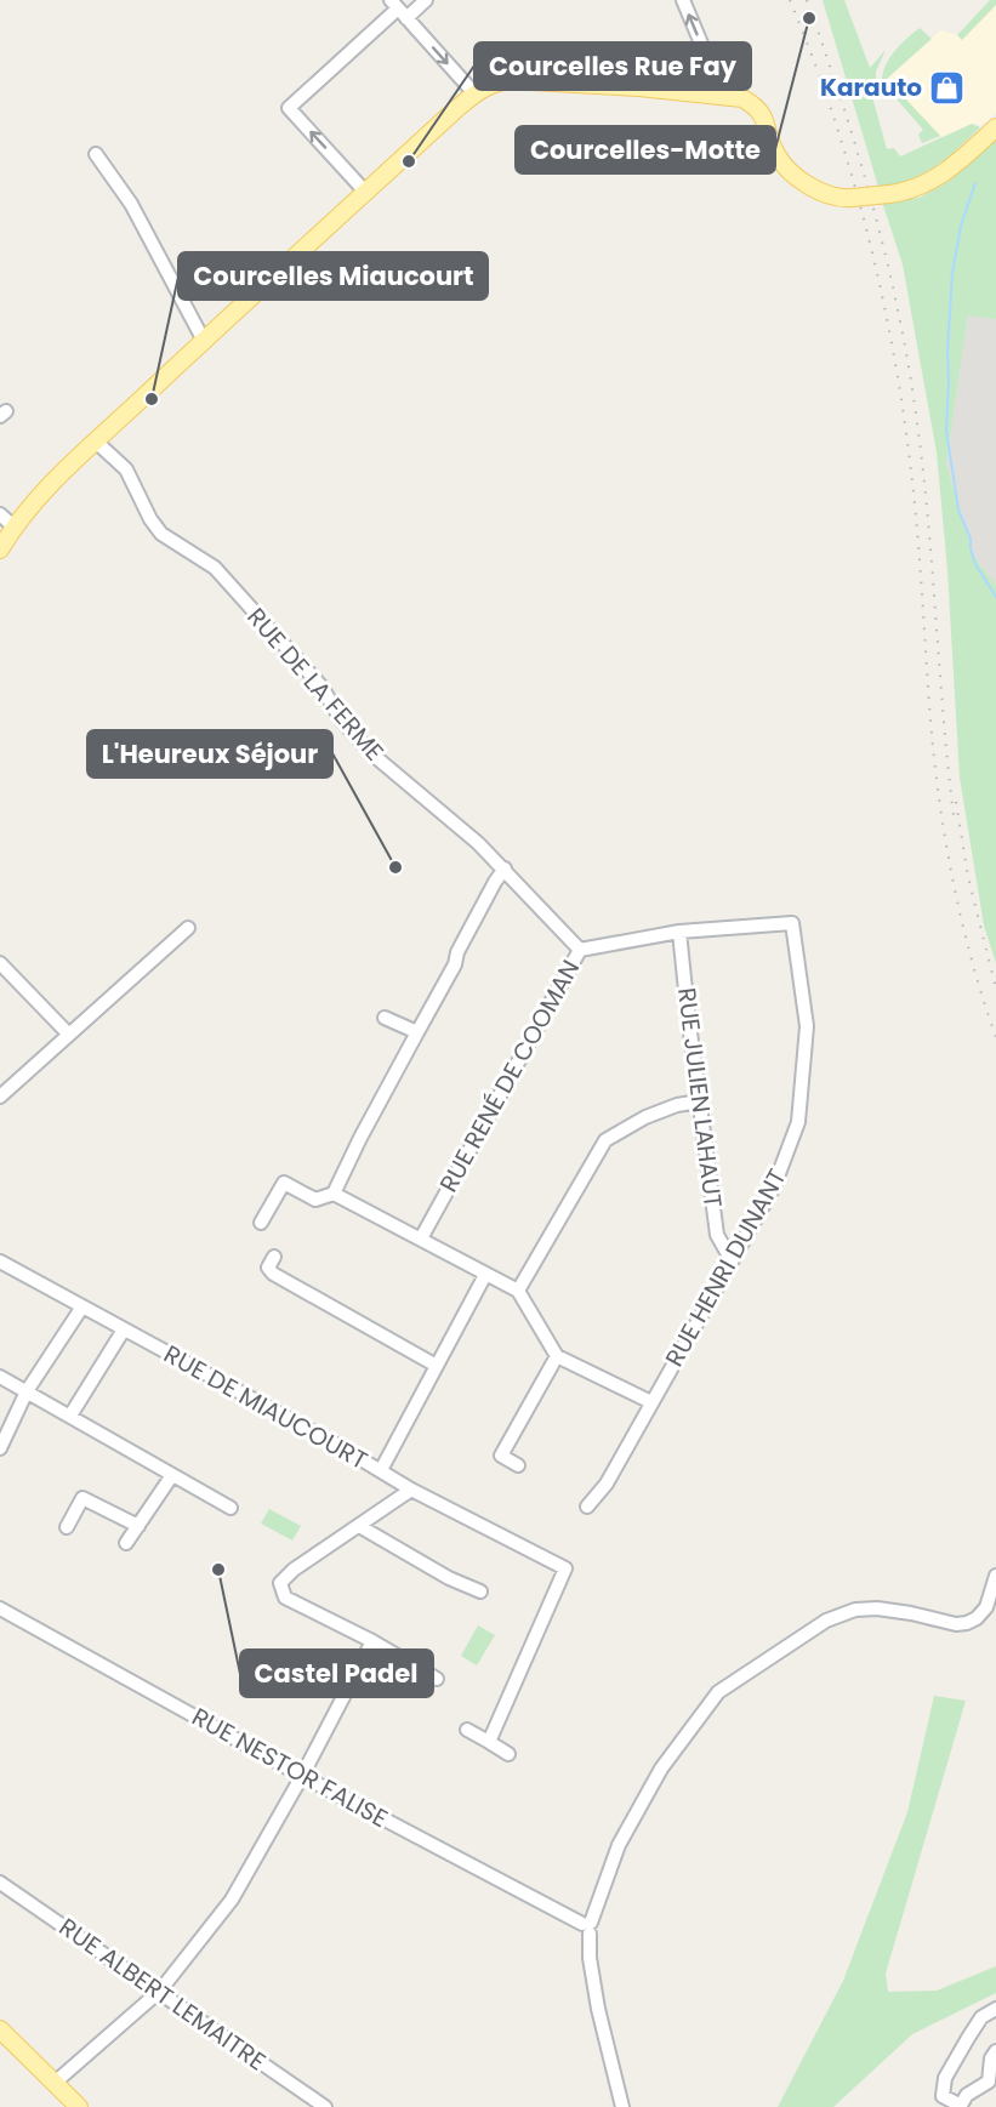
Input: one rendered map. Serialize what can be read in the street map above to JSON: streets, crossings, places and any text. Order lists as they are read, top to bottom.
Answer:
{
  "streets": {
    "street": [
      "RUE DE LA FERME",
      "RUE RENÉ DE COOMAN",
      "RUE JULIEN LAHAUT",
      "RUE HENRI DUNANT",
      "RUE DE MIAUCOURT",
      "RUE NESTOR FALISE",
      "RUE ALBERT LEMAITRE"
    ]
  },
  "crossings": [
    ["RUE DE LA FERME", "RUE RENÉ DE COOMAN"],
    ["RUE RENÉ DE COOMAN", "RUE JULIEN LAHAUT"],
    ["RUE RENÉ DE COOMAN", "RUE HENRI DUNANT"],
    ["RUE JULIEN LAHAUT", "RUE HENRI DUNANT"]
  ],
  "places": {
    "other": [
      "Courcelles-Motte",
      "Courcelles Rue Fay",
      "Courcelles Miaucourt",
      "L'Heureux Séjour",
      "Castel Padel"
    ],
    "shop": ["Karauto"]
  }
}
